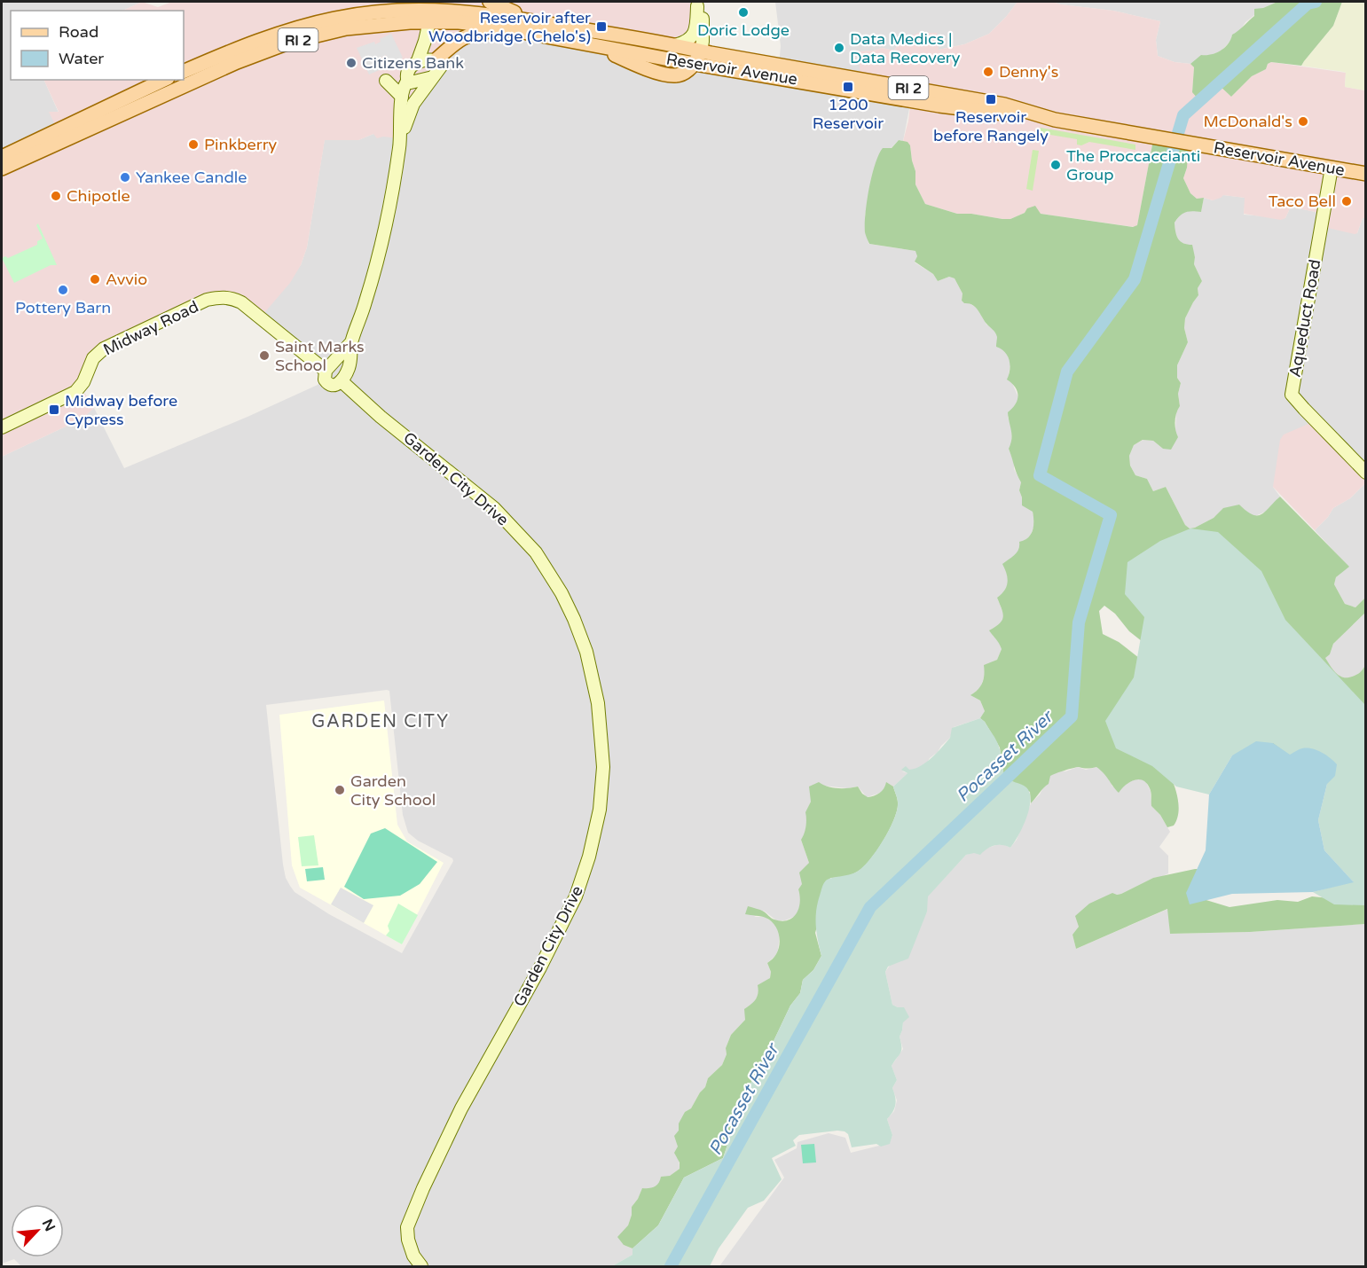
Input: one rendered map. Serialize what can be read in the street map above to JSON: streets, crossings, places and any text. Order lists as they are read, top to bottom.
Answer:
{
  "streets": {
    "main road": ["RI 2", "Reservoir Avenue"],
    "street": ["Aqueduct Road", "Midway Road", "Garden City Drive"]
  },
  "crossings": [
    ["RI 2", "Reservoir Avenue"],
    ["Reservoir Avenue", "Aqueduct Road"],
    ["Midway Road", "Garden City Drive"]
  ],
  "districts": ["GARDEN CITY"],
  "water": ["Pocasset River"],
  "places": {
    "other": [
      "Doric Lodge",
      "Data Medics | Data Recovery",
      "Citizens Bank",
      "Denny's",
      "McDonald's",
      "Pinkberry",
      "The Proccaccianti Group",
      "Yankee Candle",
      "Chipotle",
      "Taco Bell",
      "Avvio",
      "Pottery Barn",
      "Saint Marks School",
      "Garden City School"
    ],
    "transit": [
      "Reservoir after Woodbridge (Chelo's)",
      "1200 Reservoir",
      "Reservoir before Rangely",
      "Midway before Cypress"
    ]
  },
  "legend": ["Road", "Water"],
  "north": "top right"
}
